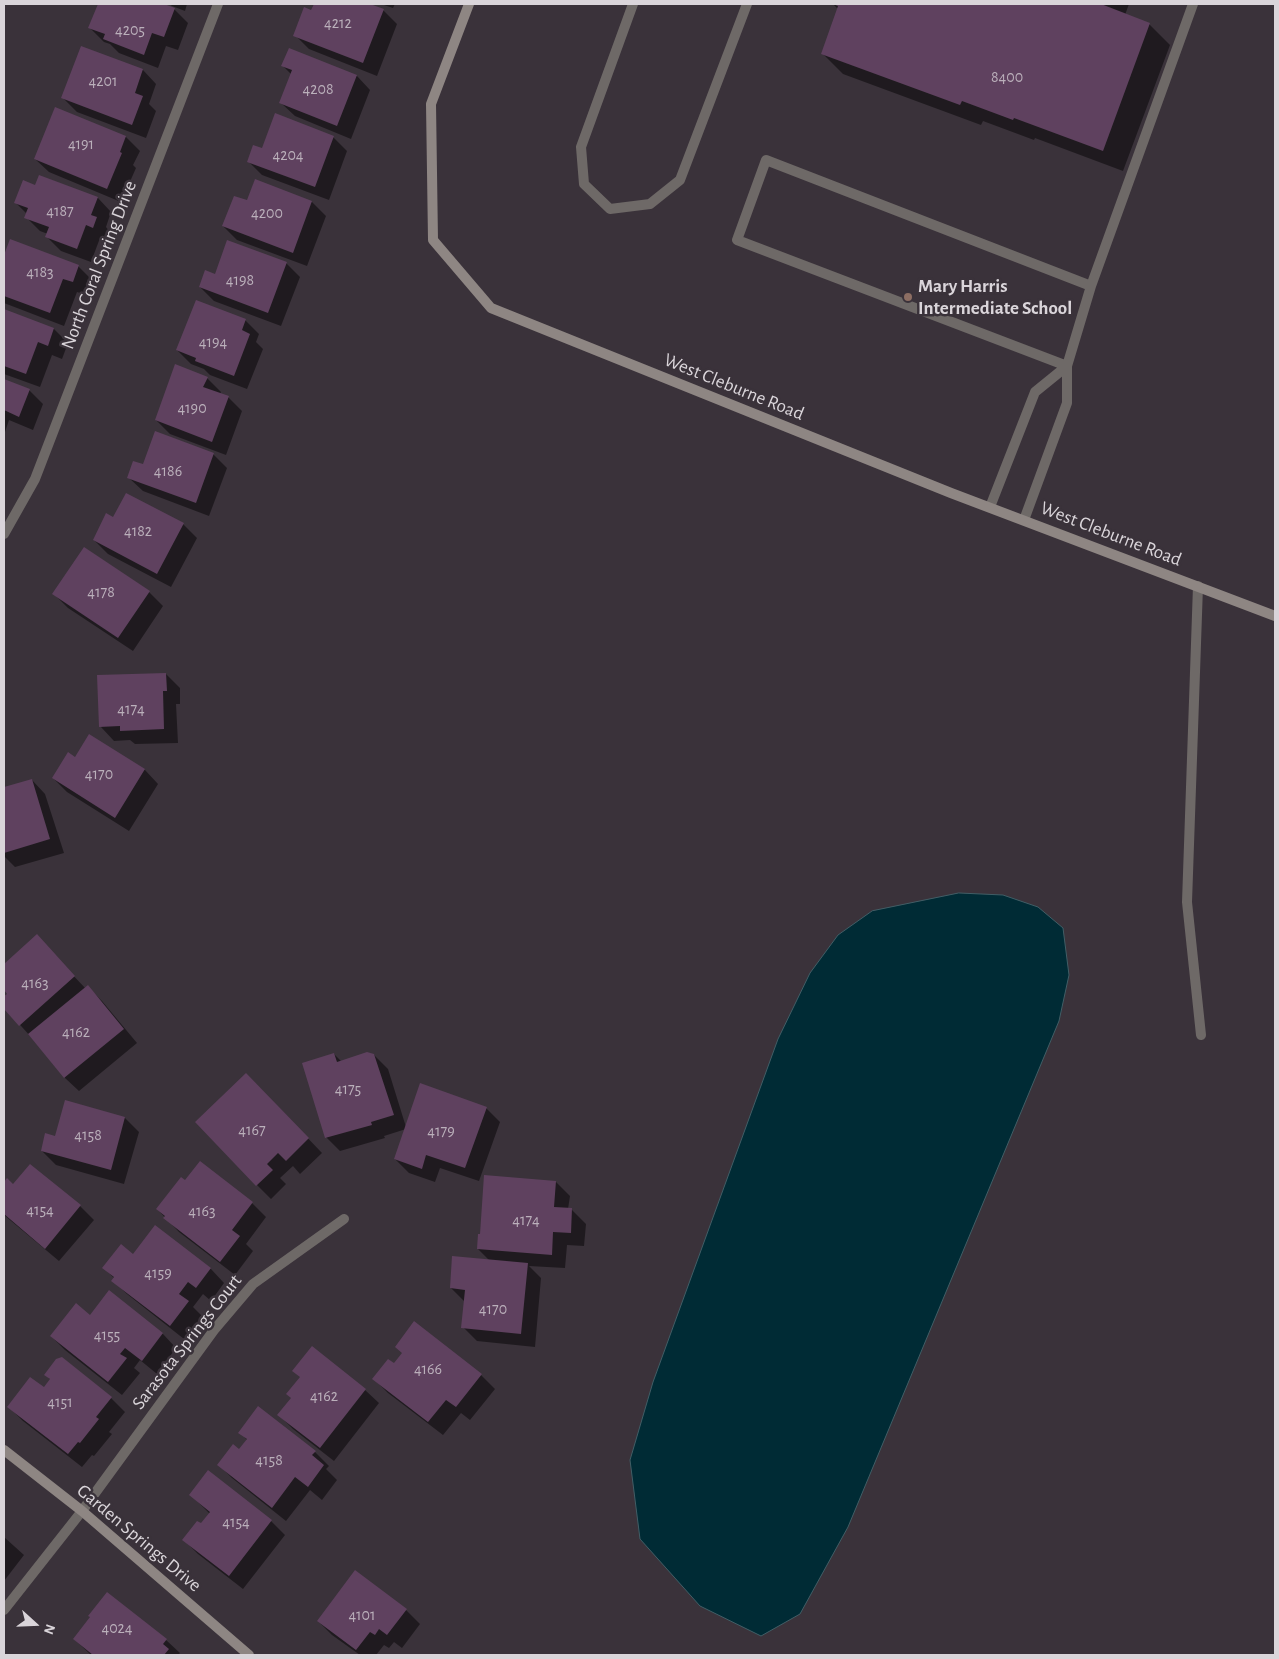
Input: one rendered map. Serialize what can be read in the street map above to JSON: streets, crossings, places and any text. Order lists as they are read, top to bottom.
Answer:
{
  "streets": {
    "street": [
      "North Coral Spring Drive",
      "West Cleburne Road",
      "Sarasota Springs Court",
      "Garden Springs Drive"
    ]
  },
  "crossings": [
    ["Sarasota Springs Court", "Garden Springs Drive"]
  ],
  "places": ["Mary Harris Intermediate School"],
  "house_numbers": [
    "4212",
    "4205",
    "8400",
    "4201",
    "4208",
    "4191",
    "4204",
    "4187",
    "4200",
    "4183",
    "4198",
    "4194",
    "4190",
    "4186",
    "4182",
    "4178",
    "4174",
    "4170",
    "4163",
    "4162",
    "4175",
    "4167",
    "4179",
    "4158",
    "4154",
    "4163",
    "4174",
    "4159",
    "4170",
    "4155",
    "4166",
    "4162",
    "4151",
    "4158",
    "4154",
    "4101",
    "4024"
  ],
  "north": "right"
}
